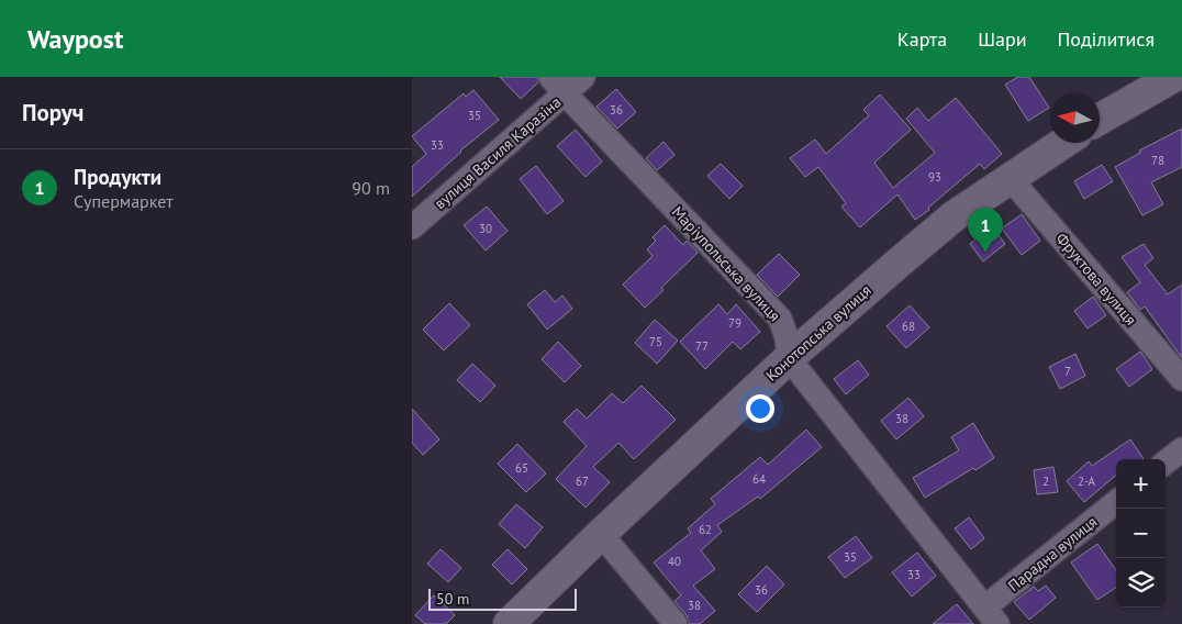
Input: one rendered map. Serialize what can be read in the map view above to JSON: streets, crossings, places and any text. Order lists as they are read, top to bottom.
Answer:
{
  "streets": {
    "street": [
      "вулиця Василя Каразіна",
      "Маріупольська вулиця",
      "Фруктова вулиця",
      "Конотопська вулиця",
      "Парадна вулиця"
    ]
  },
  "crossings": [
    ["вулиця Василя Каразіна", "Маріупольська вулиця"],
    ["Маріупольська вулиця", "Конотопська вулиця"],
    ["Маріупольська вулиця", "Парадна вулиця"],
    ["Фруктова вулиця", "Конотопська вулиця"]
  ],
  "house_numbers": [
    "36",
    "35",
    "33",
    "78",
    "93",
    "30",
    "79",
    "68",
    "75",
    "77",
    "7",
    "38",
    "65",
    "64",
    "67",
    "2",
    "2-А",
    "62",
    "35",
    "40",
    "33",
    "36",
    "38"
  ],
  "scale_bar": "50 m",
  "north": "left",
  "page": {
    "header": "Waypost",
    "nav": ["Карта", "Шари", "Поділитися"],
    "heading": "Поруч",
    "list": [
      {
        "mark": "1",
        "name": "Продукти",
        "note": "Супермаркет",
        "value": "90 m"
      }
    ],
    "pins": "1",
    "map_buttons": ["+", "−"],
    "scale": "50 m"
  }
}
